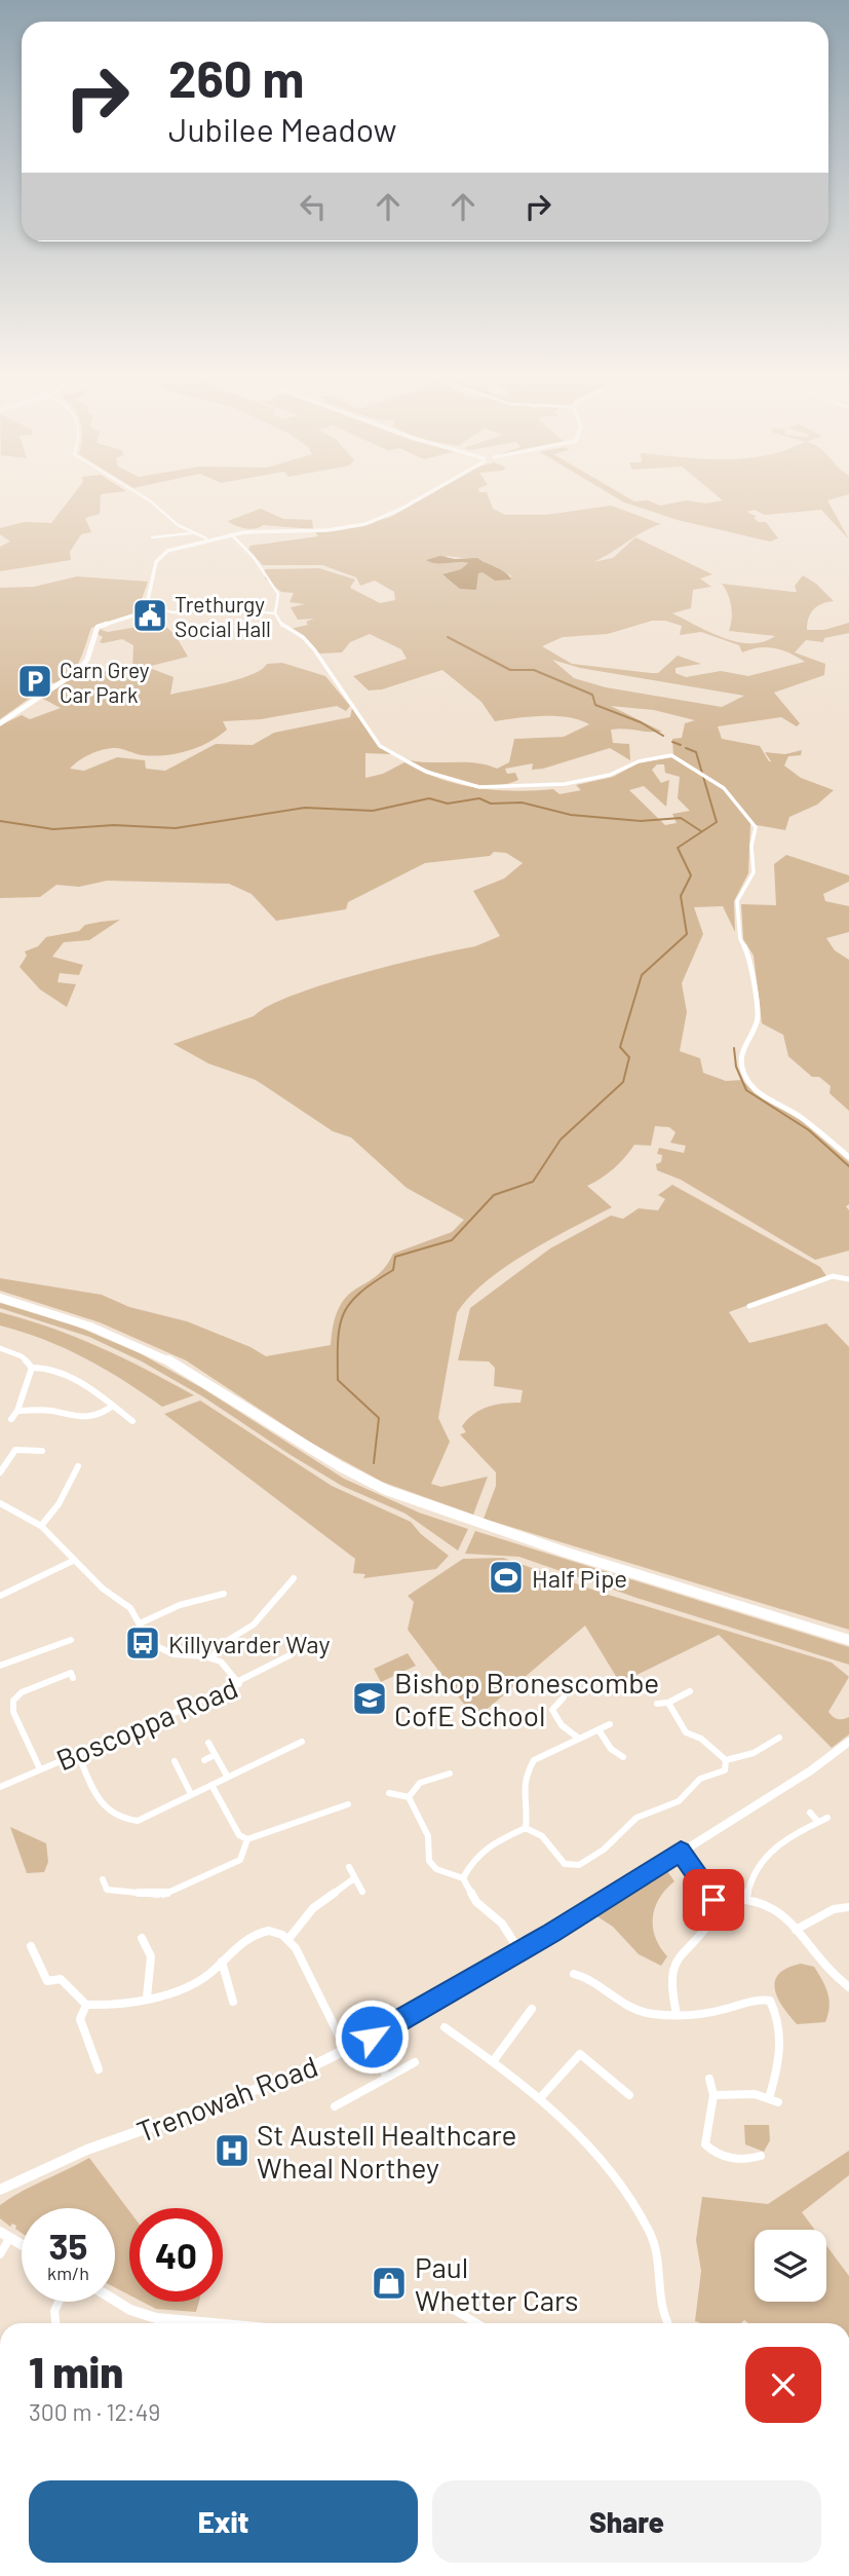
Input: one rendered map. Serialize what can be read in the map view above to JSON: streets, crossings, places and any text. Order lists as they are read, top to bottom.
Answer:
{
  "streets": {
    "street": ["Boscoppa Road", "Trenowah Road"]
  },
  "places": {
    "public building": ["Trethurgy Social Hall"],
    "parking": ["Carn Grey Car Park"],
    "sports": ["Half Pipe"],
    "bus stop": ["Killyvarder Way"],
    "school or university": ["Bishop Bronescombe CofE School"],
    "hospital": ["St Austell Healthcare Wheal Northey"],
    "shop": ["Paul Whetter Cars"]
  },
  "page": {
    "turn": ["260 m", "Jubilee Meadow"],
    "speed": "35 km/h",
    "limit": "40",
    "heading": ["1 min", "300 m · 12:49"],
    "buttons": ["Exit", "Share"]
  }
}
